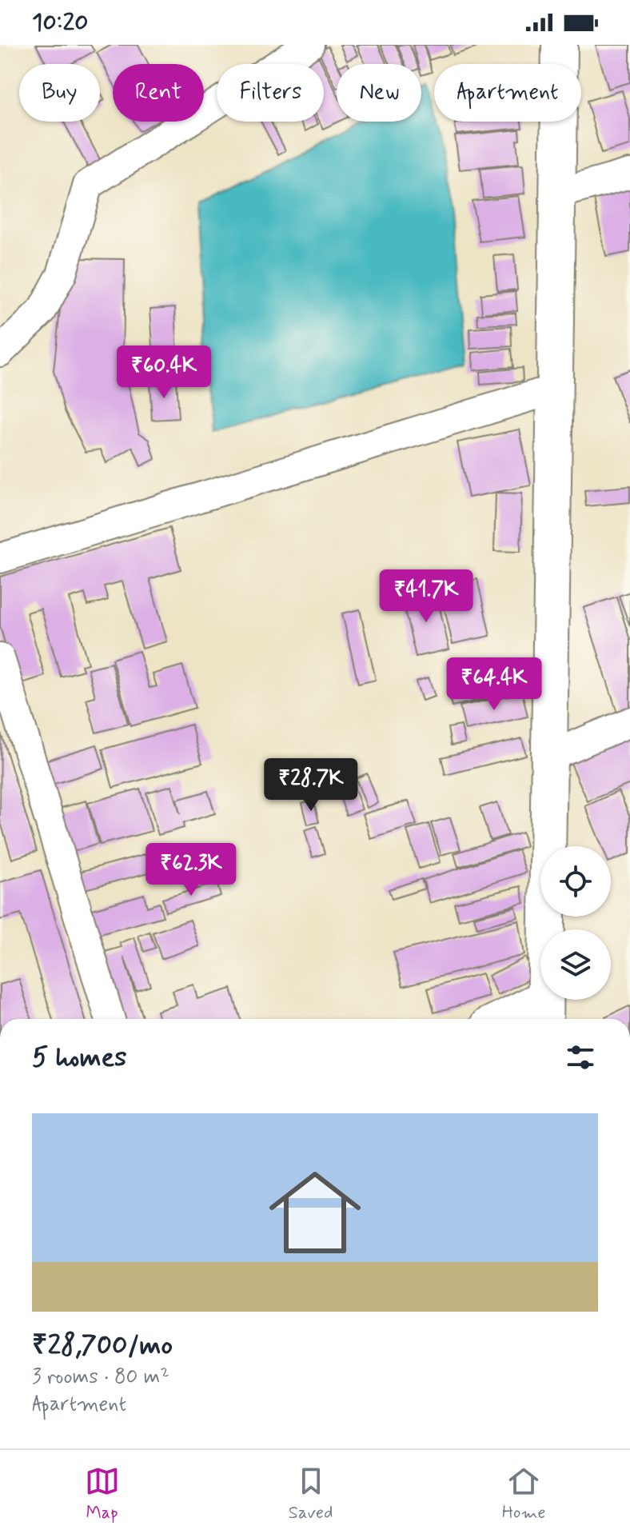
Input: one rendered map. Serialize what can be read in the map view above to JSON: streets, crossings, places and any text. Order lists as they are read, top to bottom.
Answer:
{
  "page": {
    "status": "10:20",
    "chip": [
      "Buy",
      "Rent",
      "Filters",
      "New",
      "Apartment"
    ],
    "price": [
      "₹60.4K",
      "₹41.7K",
      "₹64.4K",
      "₹28.7K",
      "₹62.3K"
    ],
    "heading": "5 homes",
    "list": [
      {
        "name": "₹28,700/mo",
        "note": "3 rooms · 80 m² · Apartment"
      }
    ],
    "tabs": ["Map", "Saved", "Home"]
  }
}
